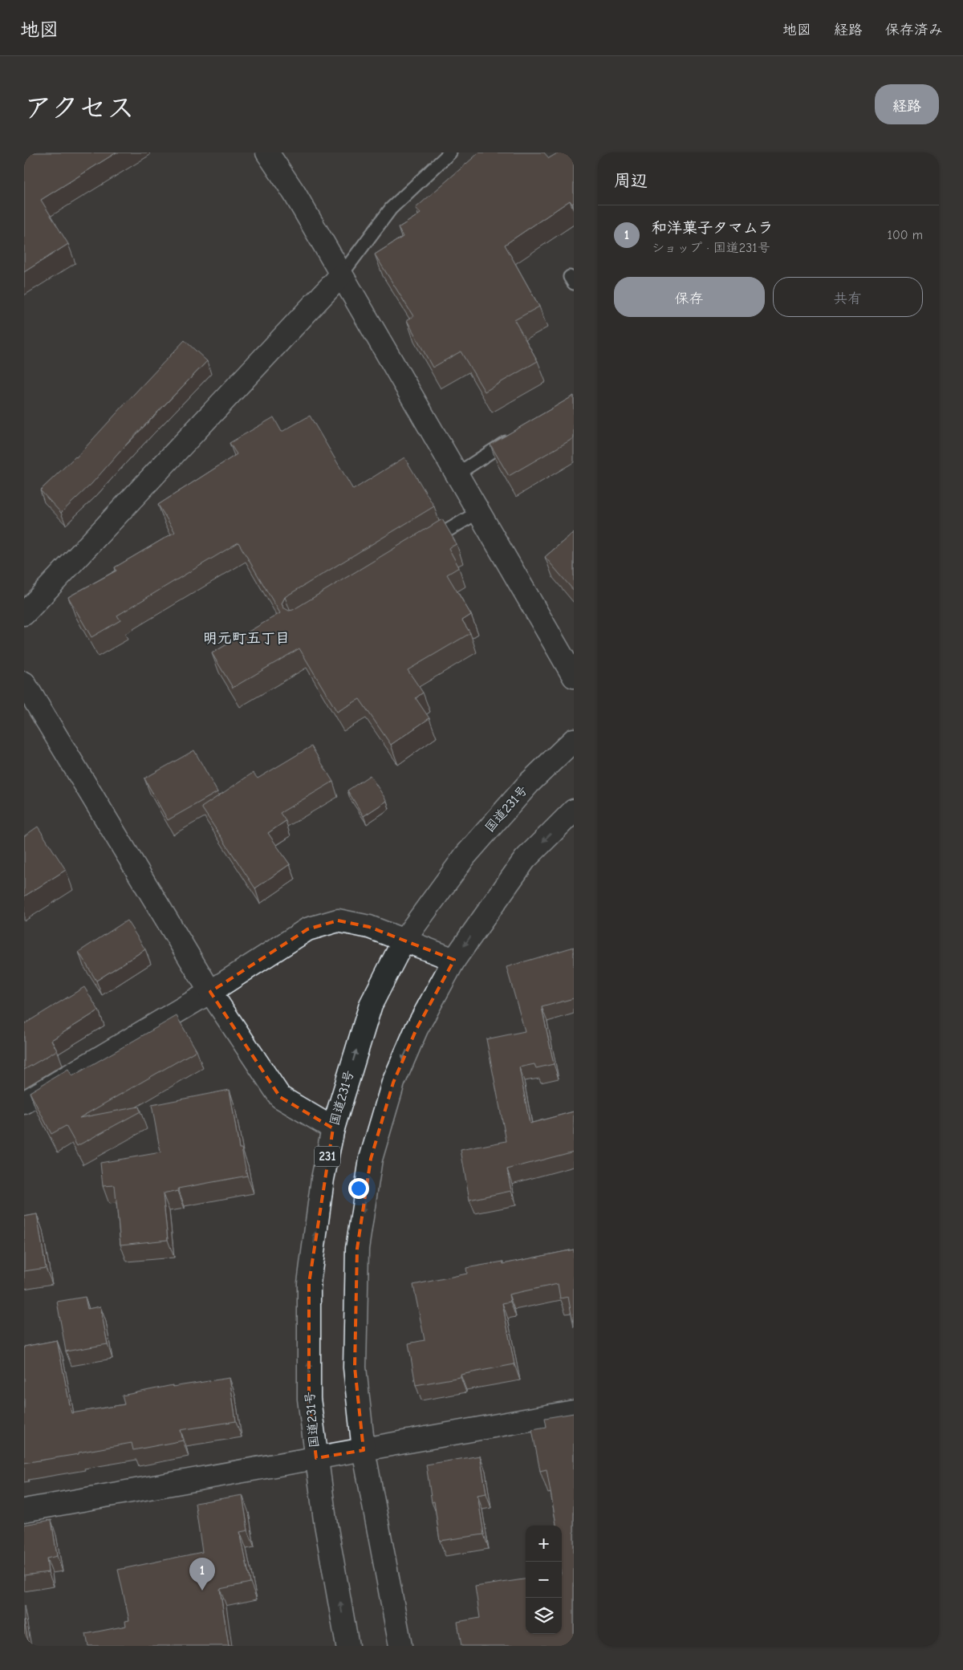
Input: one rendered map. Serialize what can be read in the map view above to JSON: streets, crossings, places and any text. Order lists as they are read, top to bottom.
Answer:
{
  "streets": {
    "main road": ["国道231号", "231"]
  },
  "districts": ["明元町五丁目"],
  "page": {
    "header": "地図",
    "nav": ["地図", "経路", "保存済み"],
    "title": "アクセス",
    "buttons": [
      "経路",
      ["保存", "共有"]
    ],
    "heading": "周辺",
    "list": [
      {
        "mark": "1",
        "name": "和洋菓子タマムラ",
        "note": "ショップ · 国道231号",
        "value": "100 m"
      }
    ],
    "map_buttons": ["+", "−"],
    "pins": "1"
  }
}
